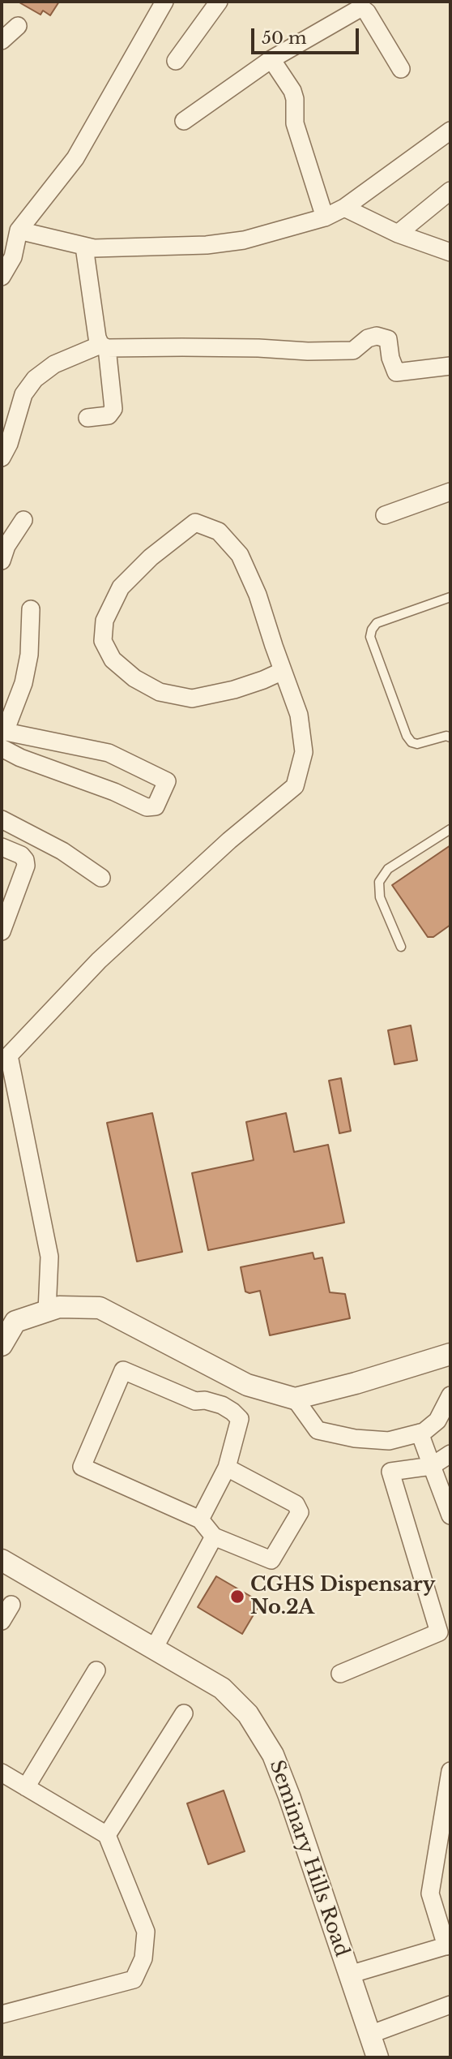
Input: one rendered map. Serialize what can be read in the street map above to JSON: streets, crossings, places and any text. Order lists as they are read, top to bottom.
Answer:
{
  "streets": {
    "street": ["Seminary Hills Road"]
  },
  "places": ["CGHS Dispensary No.2A"],
  "scale_bar": "50 m"
}
